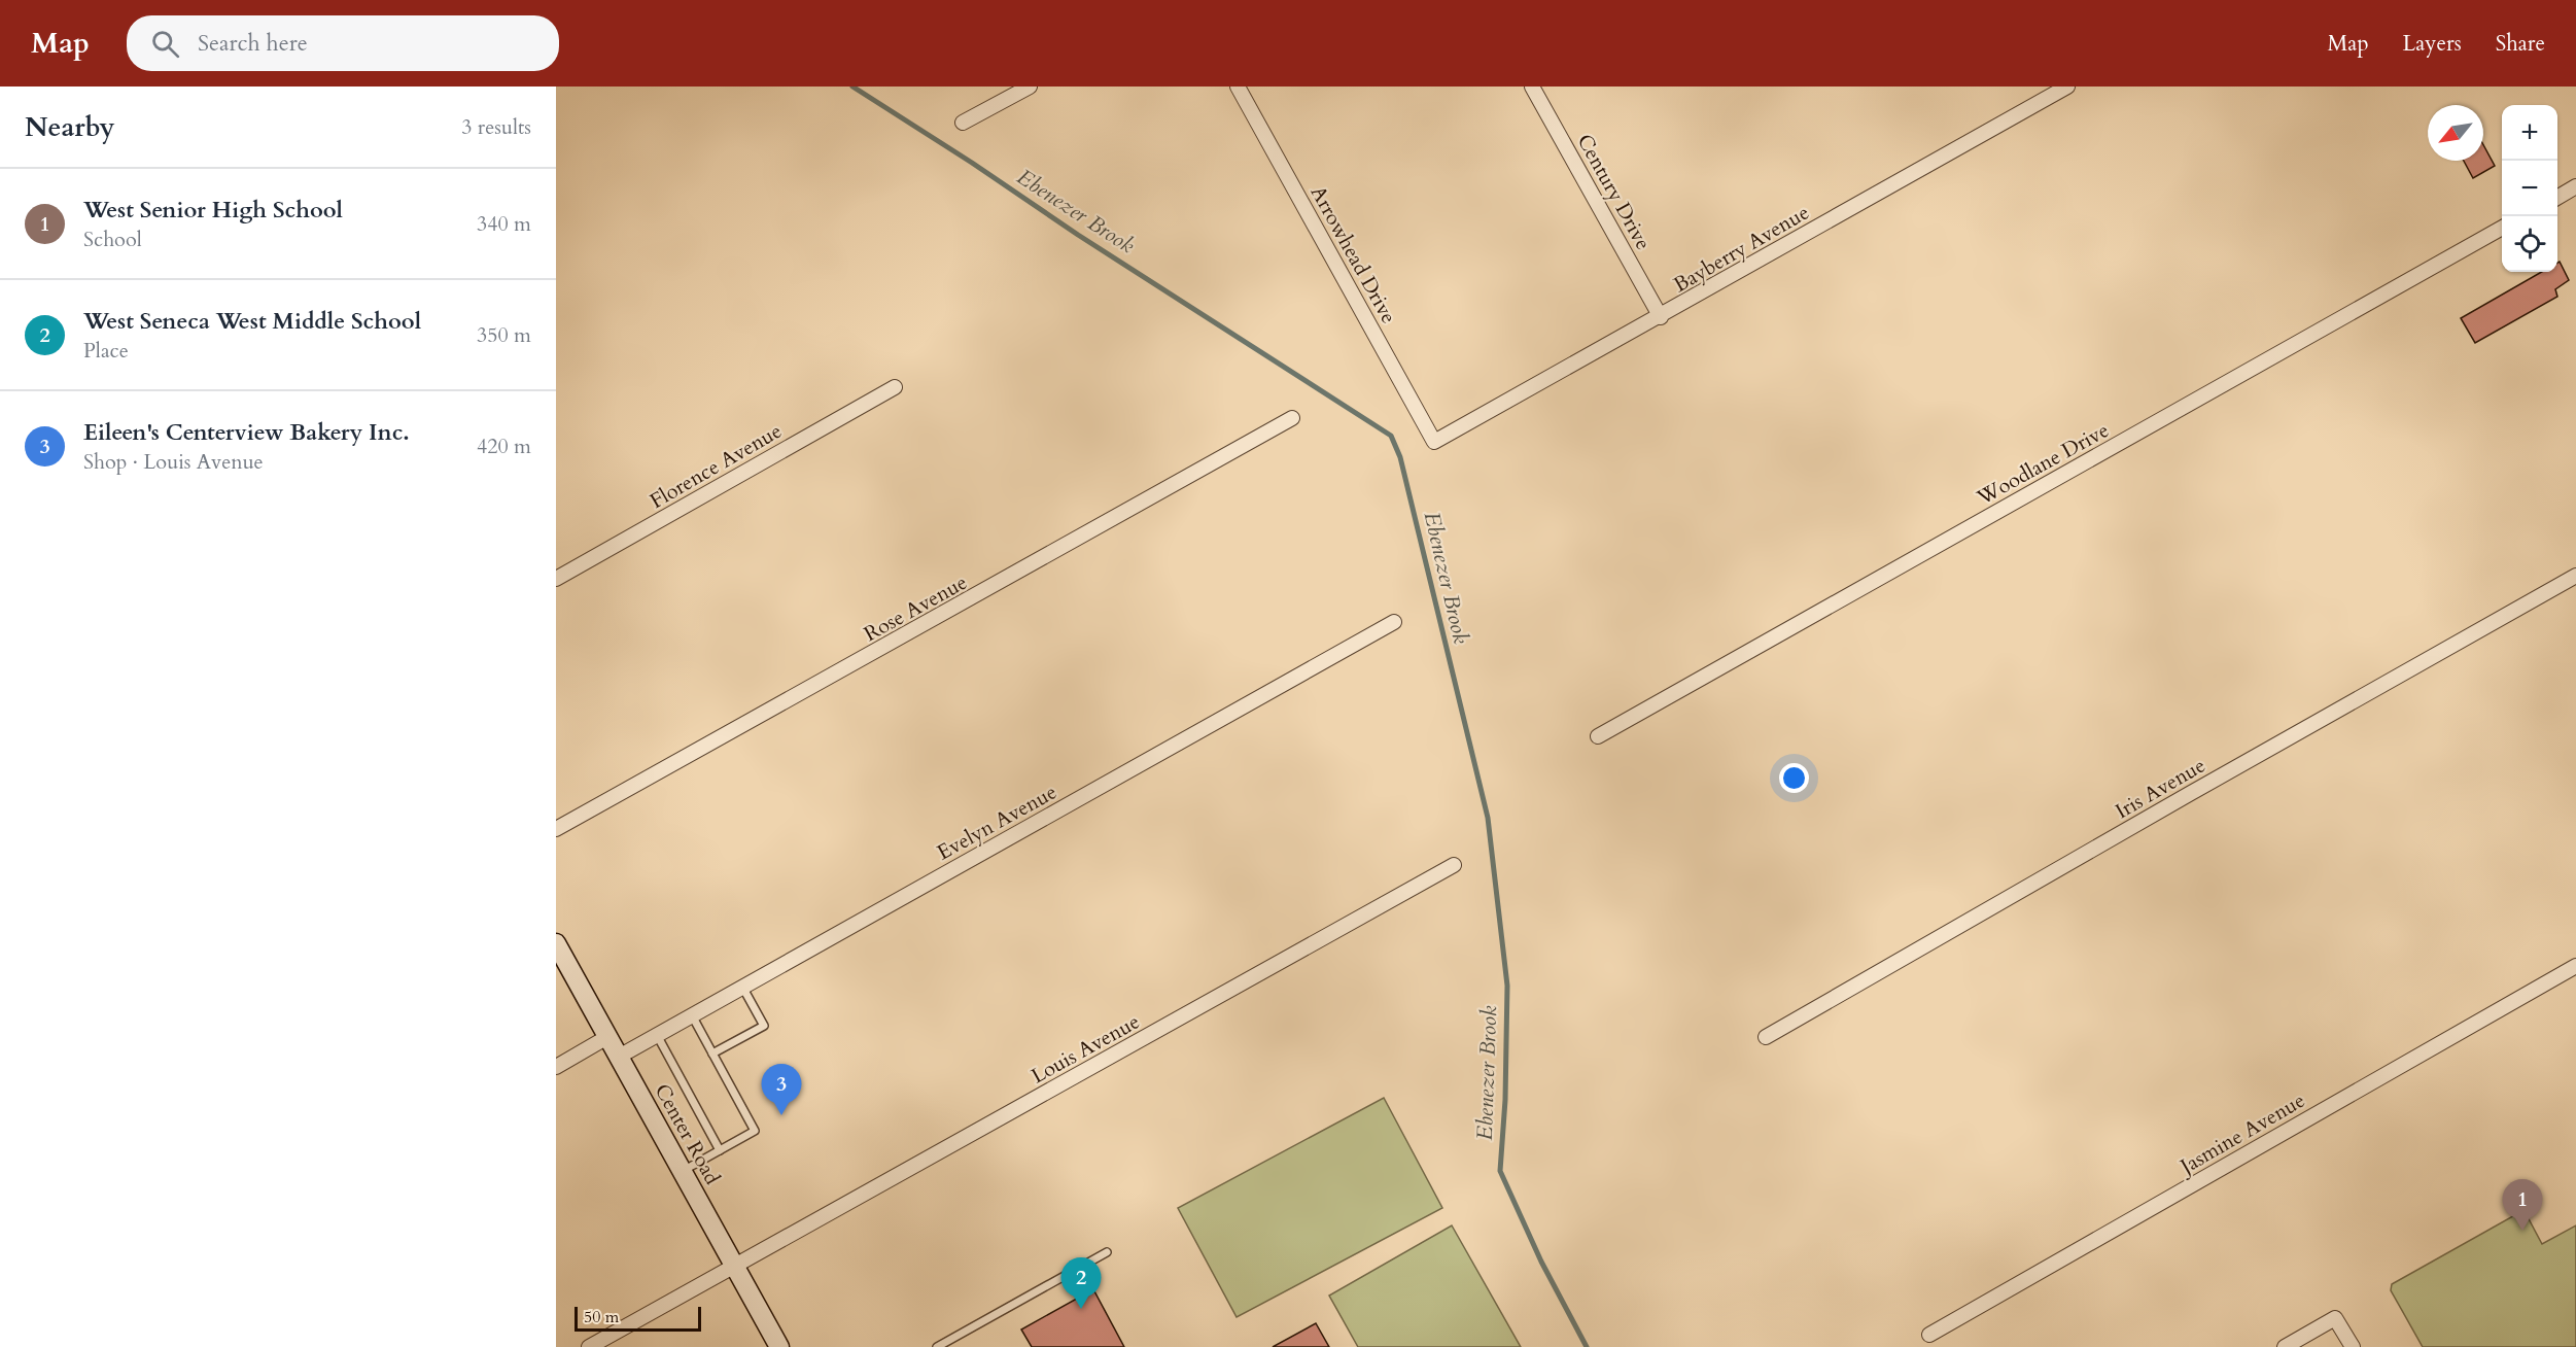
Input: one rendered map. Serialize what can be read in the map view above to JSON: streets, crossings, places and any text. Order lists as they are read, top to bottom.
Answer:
{
  "streets": {
    "main road": ["Center Road"],
    "street": [
      "Century Drive",
      "Bayberry Avenue",
      "Arrowhead Drive",
      "Woodlane Drive",
      "Florence Avenue",
      "Rose Avenue",
      "Iris Avenue",
      "Evelyn Avenue",
      "Louis Avenue",
      "Jasmine Avenue"
    ]
  },
  "crossings": [
    ["Century Drive", "Bayberry Avenue"],
    ["Bayberry Avenue", "Arrowhead Drive"],
    ["Evelyn Avenue", "Center Road"],
    ["Louis Avenue", "Center Road"]
  ],
  "water": ["Ebenezer Brook"],
  "scale_bar": "50 m",
  "north": "bottom left",
  "page": {
    "header": "Map",
    "search": "Search here",
    "nav": ["Map", "Layers", "Share"],
    "heading": ["Nearby", "3 results"],
    "map_buttons": ["+", "−"],
    "list": [
      {
        "mark": "1",
        "name": "West Senior High School",
        "note": "School",
        "value": "340 m"
      },
      {
        "mark": "2",
        "name": "West Seneca West Middle School",
        "note": "Place",
        "value": "350 m"
      },
      {
        "mark": "3",
        "name": "Eileen's Centerview Bakery Inc.",
        "note": "Shop · Louis Avenue",
        "value": "420 m"
      }
    ],
    "pins": ["3", "1", "2"],
    "scale": "50 m"
  }
}
